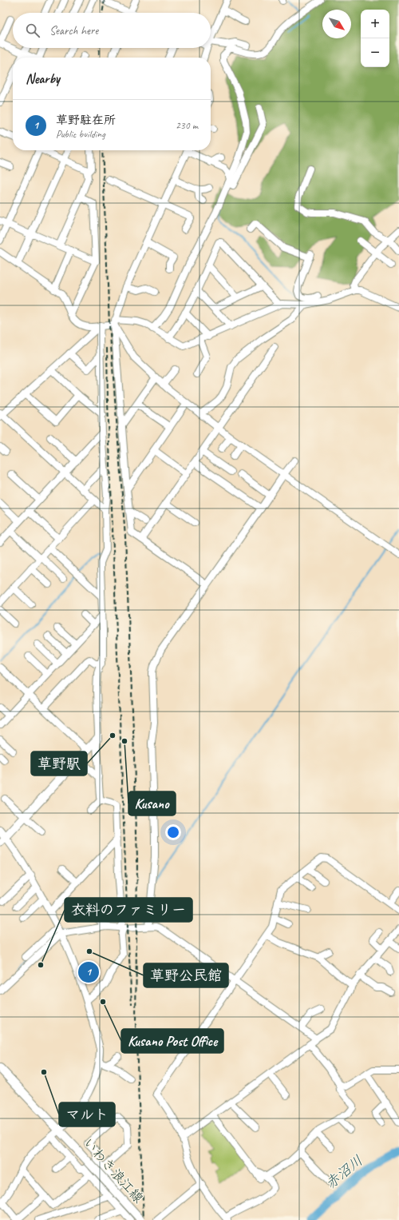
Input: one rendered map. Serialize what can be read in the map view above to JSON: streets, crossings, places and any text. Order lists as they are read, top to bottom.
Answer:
{
  "streets": {
    "main road": ["いわき浪江線"]
  },
  "water": ["赤沼川"],
  "places": [
    "草野駅",
    "Kusano",
    "草野公民館",
    "衣料のファミリー",
    "Kusano Post Office",
    "マルト"
  ],
  "north": "bottom right",
  "page": {
    "map_buttons": ["+", "−"],
    "search": "Search here",
    "heading": "Nearby",
    "list": [
      {
        "mark": "1",
        "name": "草野駐在所",
        "note": "Public building",
        "value": "230 m"
      }
    ],
    "pins": "1"
  }
}
